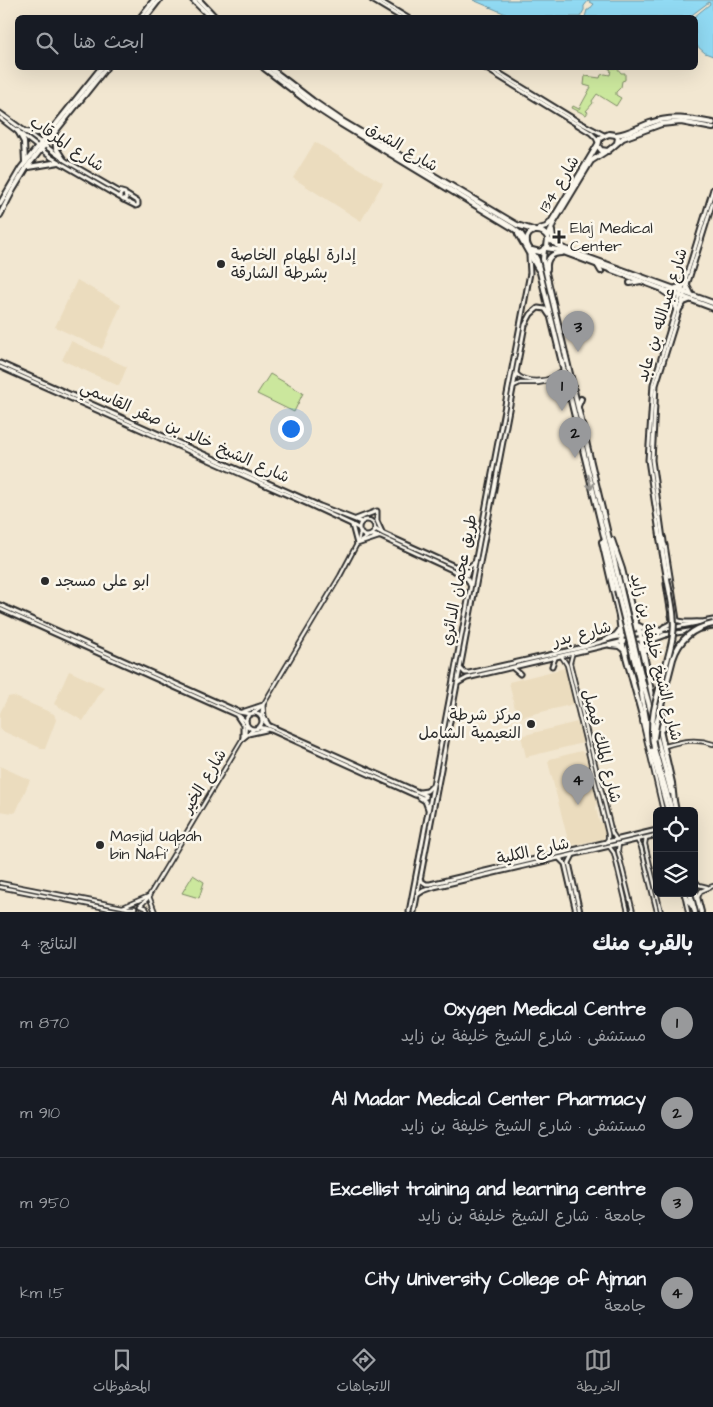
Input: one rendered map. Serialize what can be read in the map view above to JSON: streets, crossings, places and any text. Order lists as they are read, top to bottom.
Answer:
{
  "streets": {
    "main road": [
      "شارع المرقاب",
      "شارع الشرق",
      "شارع 134",
      "شارع عبدالله بن عابد",
      "شارع الشيخ خالد بن صقر القاسمي",
      "طريق عجمان الدائري",
      "شارع بدر",
      "شارع الشيخ خليفة بن زايد",
      "شارع الكلية"
    ],
    "street": ["شارع الملك فيصل", "شارع الخير"]
  },
  "crossings": [
    ["شارع الشرق", "شارع 134"],
    ["شارع الشرق", "طريق عجمان الدائري"],
    ["شارع الشرق", "شارع الشيخ خليفة بن زايد"],
    ["شارع 134", "طريق عجمان الدائري"],
    ["شارع 134", "شارع الشيخ خليفة بن زايد"],
    ["شارع عبدالله بن عابد", "شارع الشيخ خليفة بن زايد"],
    ["طريق عجمان الدائري", "شارع بدر"],
    ["طريق عجمان الدائري", "شارع الشيخ خليفة بن زايد"],
    ["طريق عجمان الدائري", "شارع الكلية"],
    ["شارع بدر", "شارع الشيخ خليفة بن زايد"],
    ["شارع بدر", "شارع الملك فيصل"],
    ["شارع الملك فيصل", "شارع الكلية"]
  ],
  "places": {
    "health": ["Elaj Medical Center"],
    "other": [
      "إدارة المهام الخاصة بشرطة الشارقة",
      "ابو علی مسجد",
      "مركز شرطة النعيمية الشامل",
      "Masjid Uqbah bin Nafi'"
    ]
  },
  "page": {
    "search": "ابحث هنا",
    "pins": [
      "3",
      "1",
      "2",
      "4"
    ],
    "heading": ["بالقرب منك", "النتائج: 4"],
    "list": [
      {
        "mark": "1",
        "name": "Oxygen Medical Centre",
        "note": "مستشفى · شارع الشيخ خليفة بن زايد",
        "value": "870 m"
      },
      {
        "mark": "2",
        "name": "Al Madar Medical Center Pharmacy",
        "note": "مستشفى · شارع الشيخ خليفة بن زايد",
        "value": "910 m"
      },
      {
        "mark": "3",
        "name": "Excellist training and learning centre",
        "note": "جامعة · شارع الشيخ خليفة بن زايد",
        "value": "950 m"
      },
      {
        "mark": "4",
        "name": "City University College of Ajman",
        "note": "جامعة",
        "value": "1.5 km"
      }
    ],
    "nav": ["الخريطة", "الاتجاهات", "المحفوظات"]
  }
}
